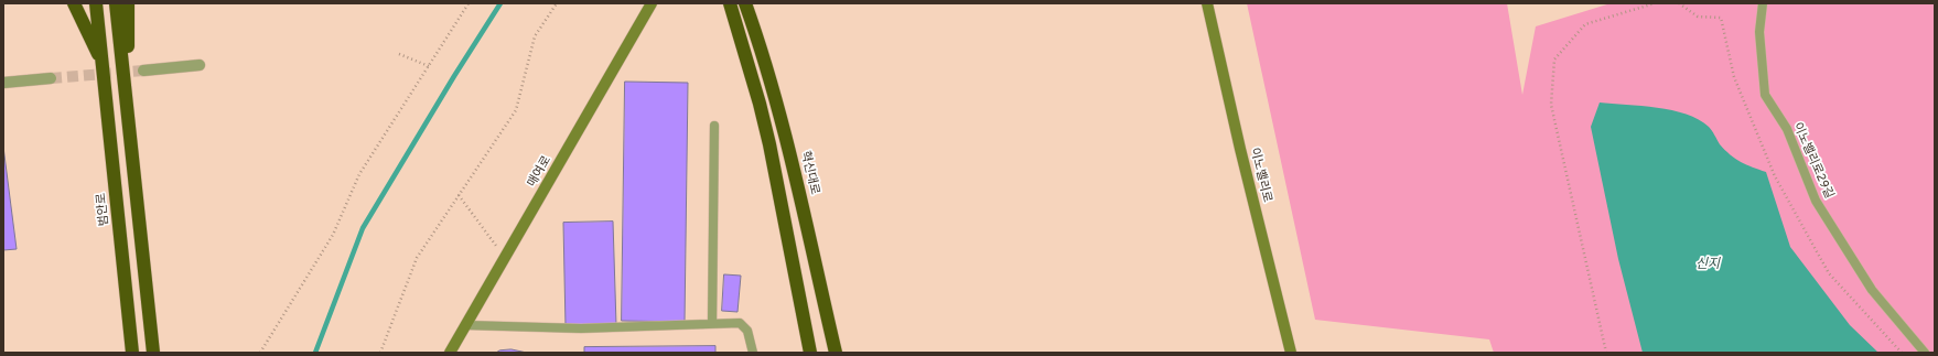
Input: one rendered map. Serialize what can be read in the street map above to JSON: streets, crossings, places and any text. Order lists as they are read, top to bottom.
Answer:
{
  "streets": {
    "highway": ["혁신대로", "범안로"],
    "street": ["매여로", "이노밸리로"],
    "lane": ["이노밸리로29길"]
  },
  "water": ["신지"]
}
